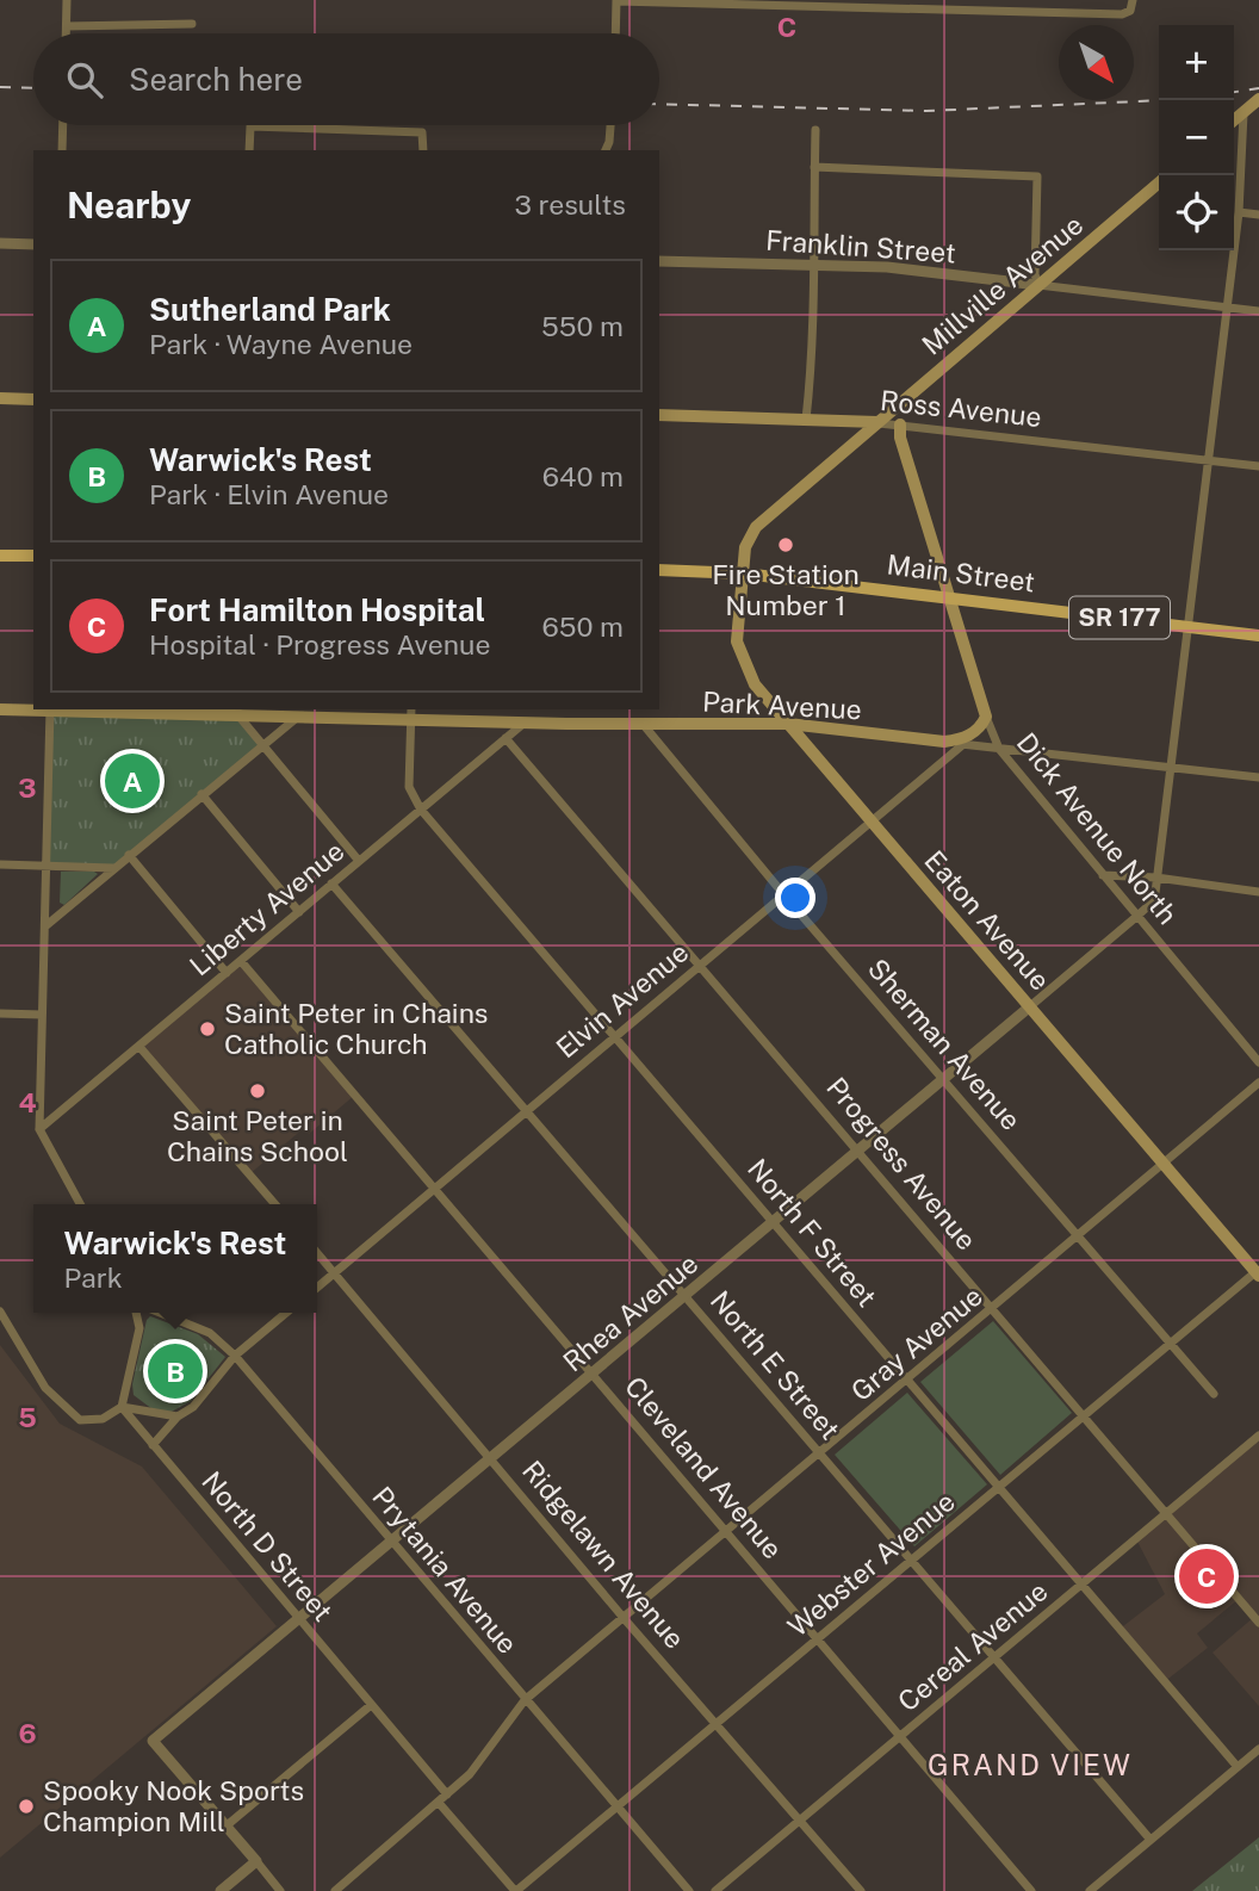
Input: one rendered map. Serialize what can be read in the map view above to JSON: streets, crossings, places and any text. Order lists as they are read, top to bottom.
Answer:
{
  "streets": {
    "main road": [
      "Millville Avenue",
      "Ross Avenue",
      "Main Street",
      "SR 177",
      "Park Avenue",
      "Dick Avenue North",
      "Eaton Avenue"
    ],
    "street": [
      "Franklin Street",
      "Liberty Avenue",
      "Elvin Avenue",
      "Sherman Avenue",
      "Progress Avenue",
      "North F Street",
      "Rhea Avenue",
      "Gray Avenue",
      "North E Street",
      "Cleveland Avenue",
      "North D Street",
      "Ridgelawn Avenue",
      "Webster Avenue",
      "Prytania Avenue",
      "Cereal Avenue"
    ]
  },
  "crossings": [
    ["Franklin Street", "Millville Avenue"],
    ["Millville Avenue", "Ross Avenue"],
    ["Millville Avenue", "Main Street"],
    ["Millville Avenue", "Eaton Avenue"],
    ["Ross Avenue", "Dick Avenue North"],
    ["Main Street", "Dick Avenue North"],
    ["Main Street", "Eaton Avenue"],
    ["Park Avenue", "Dick Avenue North"],
    ["Park Avenue", "Liberty Avenue"],
    ["Park Avenue", "Eaton Avenue"],
    ["Park Avenue", "Elvin Avenue"],
    ["Park Avenue", "Sherman Avenue"],
    ["Park Avenue", "North F Street"],
    ["Dick Avenue North", "Rhea Avenue"],
    ["Liberty Avenue", "Progress Avenue"],
    ["Liberty Avenue", "North F Street"],
    ["Liberty Avenue", "North E Street"],
    ["Liberty Avenue", "Cleveland Avenue"],
    ["Eaton Avenue", "Elvin Avenue"],
    ["Eaton Avenue", "Rhea Avenue"],
    ["Eaton Avenue", "Gray Avenue"],
    ["Eaton Avenue", "Webster Avenue"],
    ["Elvin Avenue", "Sherman Avenue"],
    ["Elvin Avenue", "Progress Avenue"],
    ["Elvin Avenue", "North F Street"],
    ["Elvin Avenue", "North E Street"],
    ["Elvin Avenue", "Cleveland Avenue"],
    ["Elvin Avenue", "Ridgelawn Avenue"],
    ["Sherman Avenue", "Rhea Avenue"],
    ["Sherman Avenue", "Gray Avenue"],
    ["Sherman Avenue", "Webster Avenue"],
    ["Progress Avenue", "Rhea Avenue"],
    ["Progress Avenue", "Gray Avenue"],
    ["Progress Avenue", "Webster Avenue"],
    ["Progress Avenue", "Cereal Avenue"],
    ["North F Street", "Rhea Avenue"],
    ["North F Street", "Gray Avenue"],
    ["North F Street", "Webster Avenue"],
    ["North F Street", "Cereal Avenue"],
    ["Rhea Avenue", "North E Street"],
    ["Rhea Avenue", "Cleveland Avenue"],
    ["Rhea Avenue", "North D Street"],
    ["Rhea Avenue", "Ridgelawn Avenue"],
    ["Rhea Avenue", "Prytania Avenue"],
    ["Gray Avenue", "North E Street"],
    ["Gray Avenue", "Cleveland Avenue"],
    ["Gray Avenue", "North D Street"],
    ["Gray Avenue", "Ridgelawn Avenue"],
    ["Gray Avenue", "Prytania Avenue"],
    ["North E Street", "Webster Avenue"],
    ["North E Street", "Cereal Avenue"],
    ["Cleveland Avenue", "Webster Avenue"],
    ["Cleveland Avenue", "Cereal Avenue"],
    ["Ridgelawn Avenue", "Webster Avenue"],
    ["Ridgelawn Avenue", "Cereal Avenue"],
    ["Webster Avenue", "Prytania Avenue"]
  ],
  "districts": ["GRAND VIEW"],
  "places": [
    "Fire Station Number 1",
    "Saint Peter in Chains Catholic Church",
    "Saint Peter in Chains School",
    "Spooky Nook Sports Champion Mill"
  ],
  "north": "bottom right",
  "page": {
    "map_buttons": ["+", "−"],
    "search": "Search here",
    "heading": ["Nearby", "3 results"],
    "list": [
      {
        "mark": "A",
        "name": "Sutherland Park",
        "note": "Park · Wayne Avenue",
        "value": "550 m"
      },
      {
        "mark": "B",
        "name": "Warwick's Rest",
        "note": "Park · Elvin Avenue",
        "value": "640 m"
      },
      {
        "mark": "C",
        "name": "Fort Hamilton Hospital",
        "note": "Hospital · Progress Avenue",
        "value": "650 m"
      }
    ],
    "pins": ["A", "B", "C"],
    "popup": ["Warwick's Rest", "Park"]
  },
  "grid": {
    "columns": ["C"],
    "rows": [
      "3",
      "4",
      "5",
      "6"
    ]
  }
}
